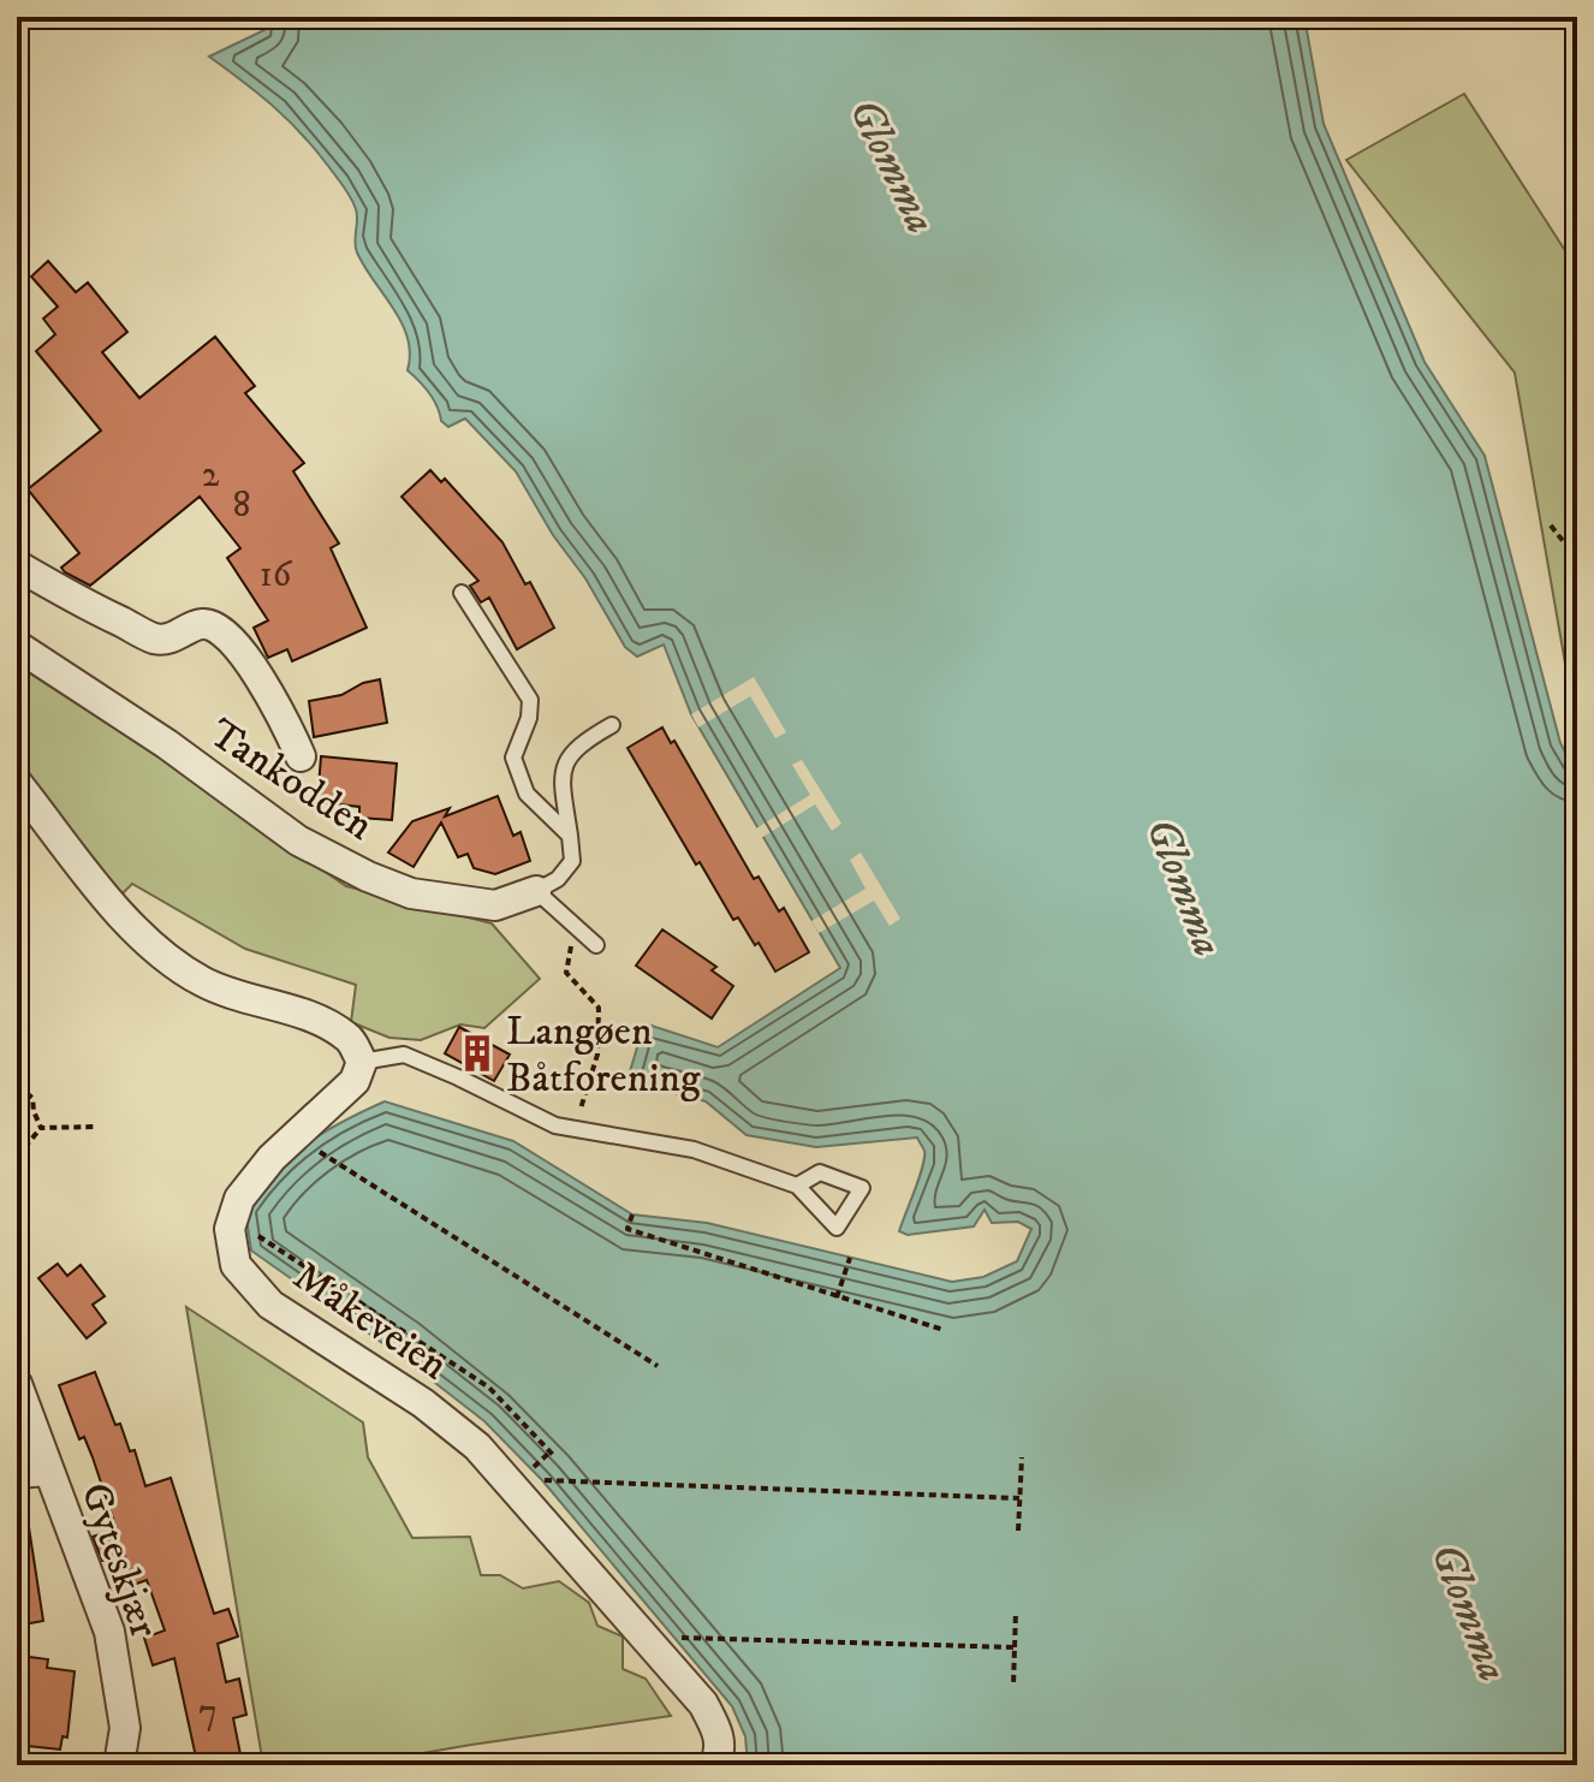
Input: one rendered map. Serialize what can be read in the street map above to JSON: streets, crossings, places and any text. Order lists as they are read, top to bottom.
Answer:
{
  "streets": {
    "street": ["Tankodden", "Måkeveien", "Gyteskjær"]
  },
  "water": ["Glomma"],
  "places": {
    "building": ["Langøen Båtforening"]
  },
  "house_numbers": [
    "2",
    "8",
    "16",
    "7"
  ]
}
